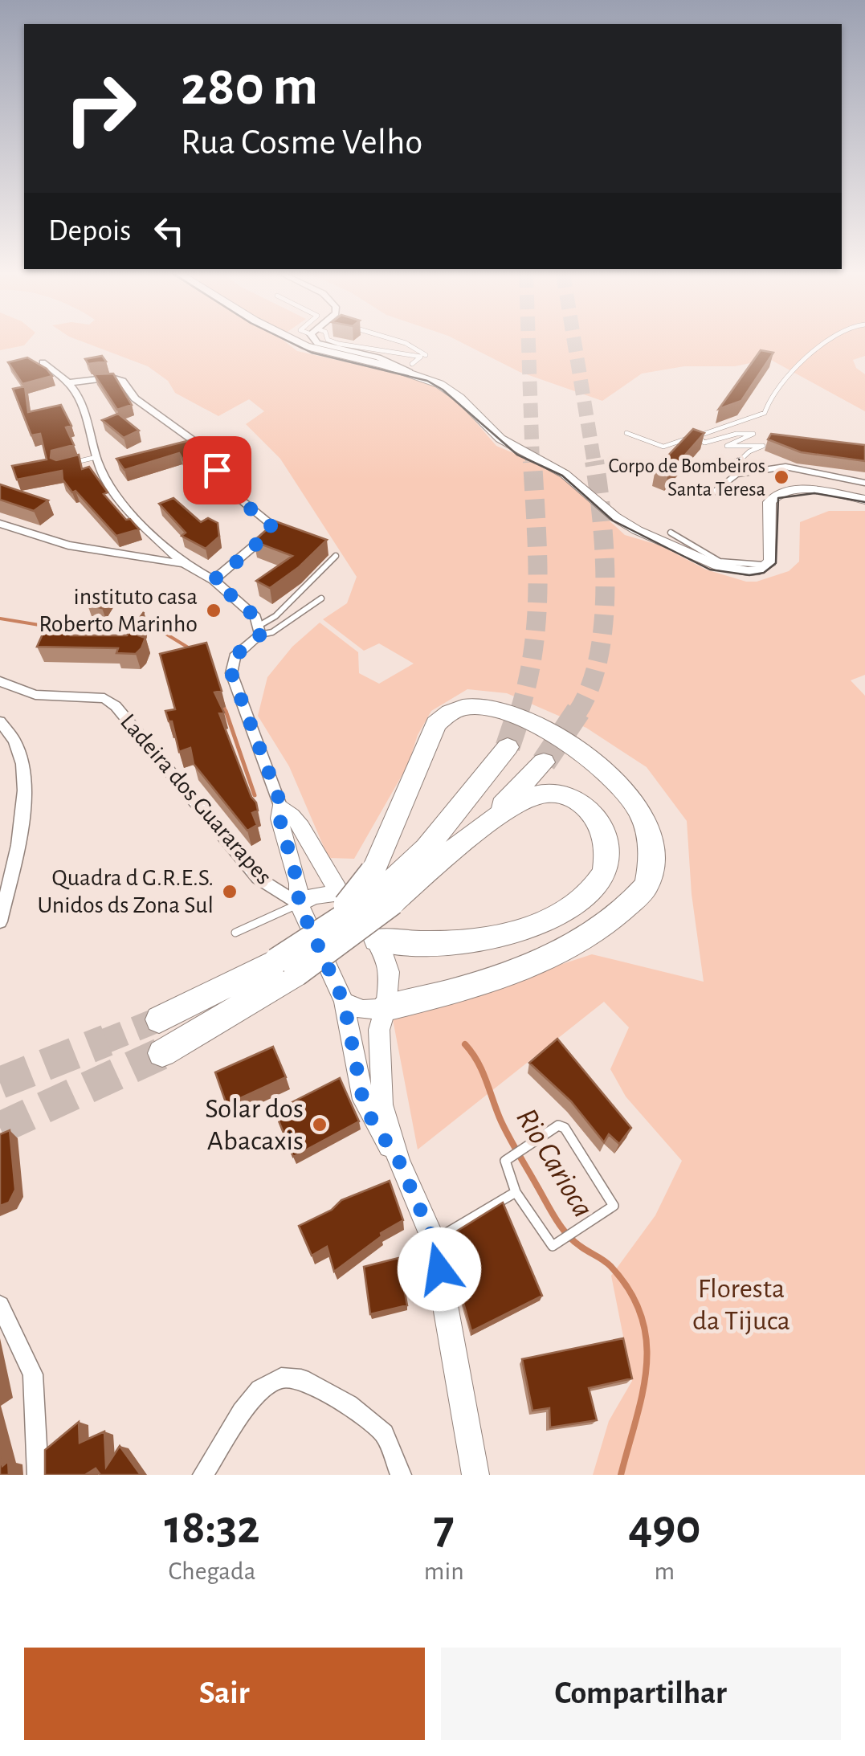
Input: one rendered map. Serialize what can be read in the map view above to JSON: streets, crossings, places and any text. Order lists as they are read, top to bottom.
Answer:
{
  "streets": {
    "street": ["Ladeira dos Guararapes"]
  },
  "water": ["Rio Carioca"],
  "parks": ["Floresta da Tijuca"],
  "places": [
    "Corpo de Bombeiros Santa Teresa",
    "instituto casa Roberto Marinho",
    "Quadra d G.R.E.S. Unidos ds Zona Sul",
    "Solar dos Abacaxis"
  ],
  "page": {
    "turn": ["280 m", "Rua Cosme Velho"],
    "then": "Depois",
    "eta": [
      "18:32",
      "Chegada",
      "7",
      "min",
      "490",
      "m"
    ],
    "buttons": ["Sair", "Compartilhar"]
  }
}
